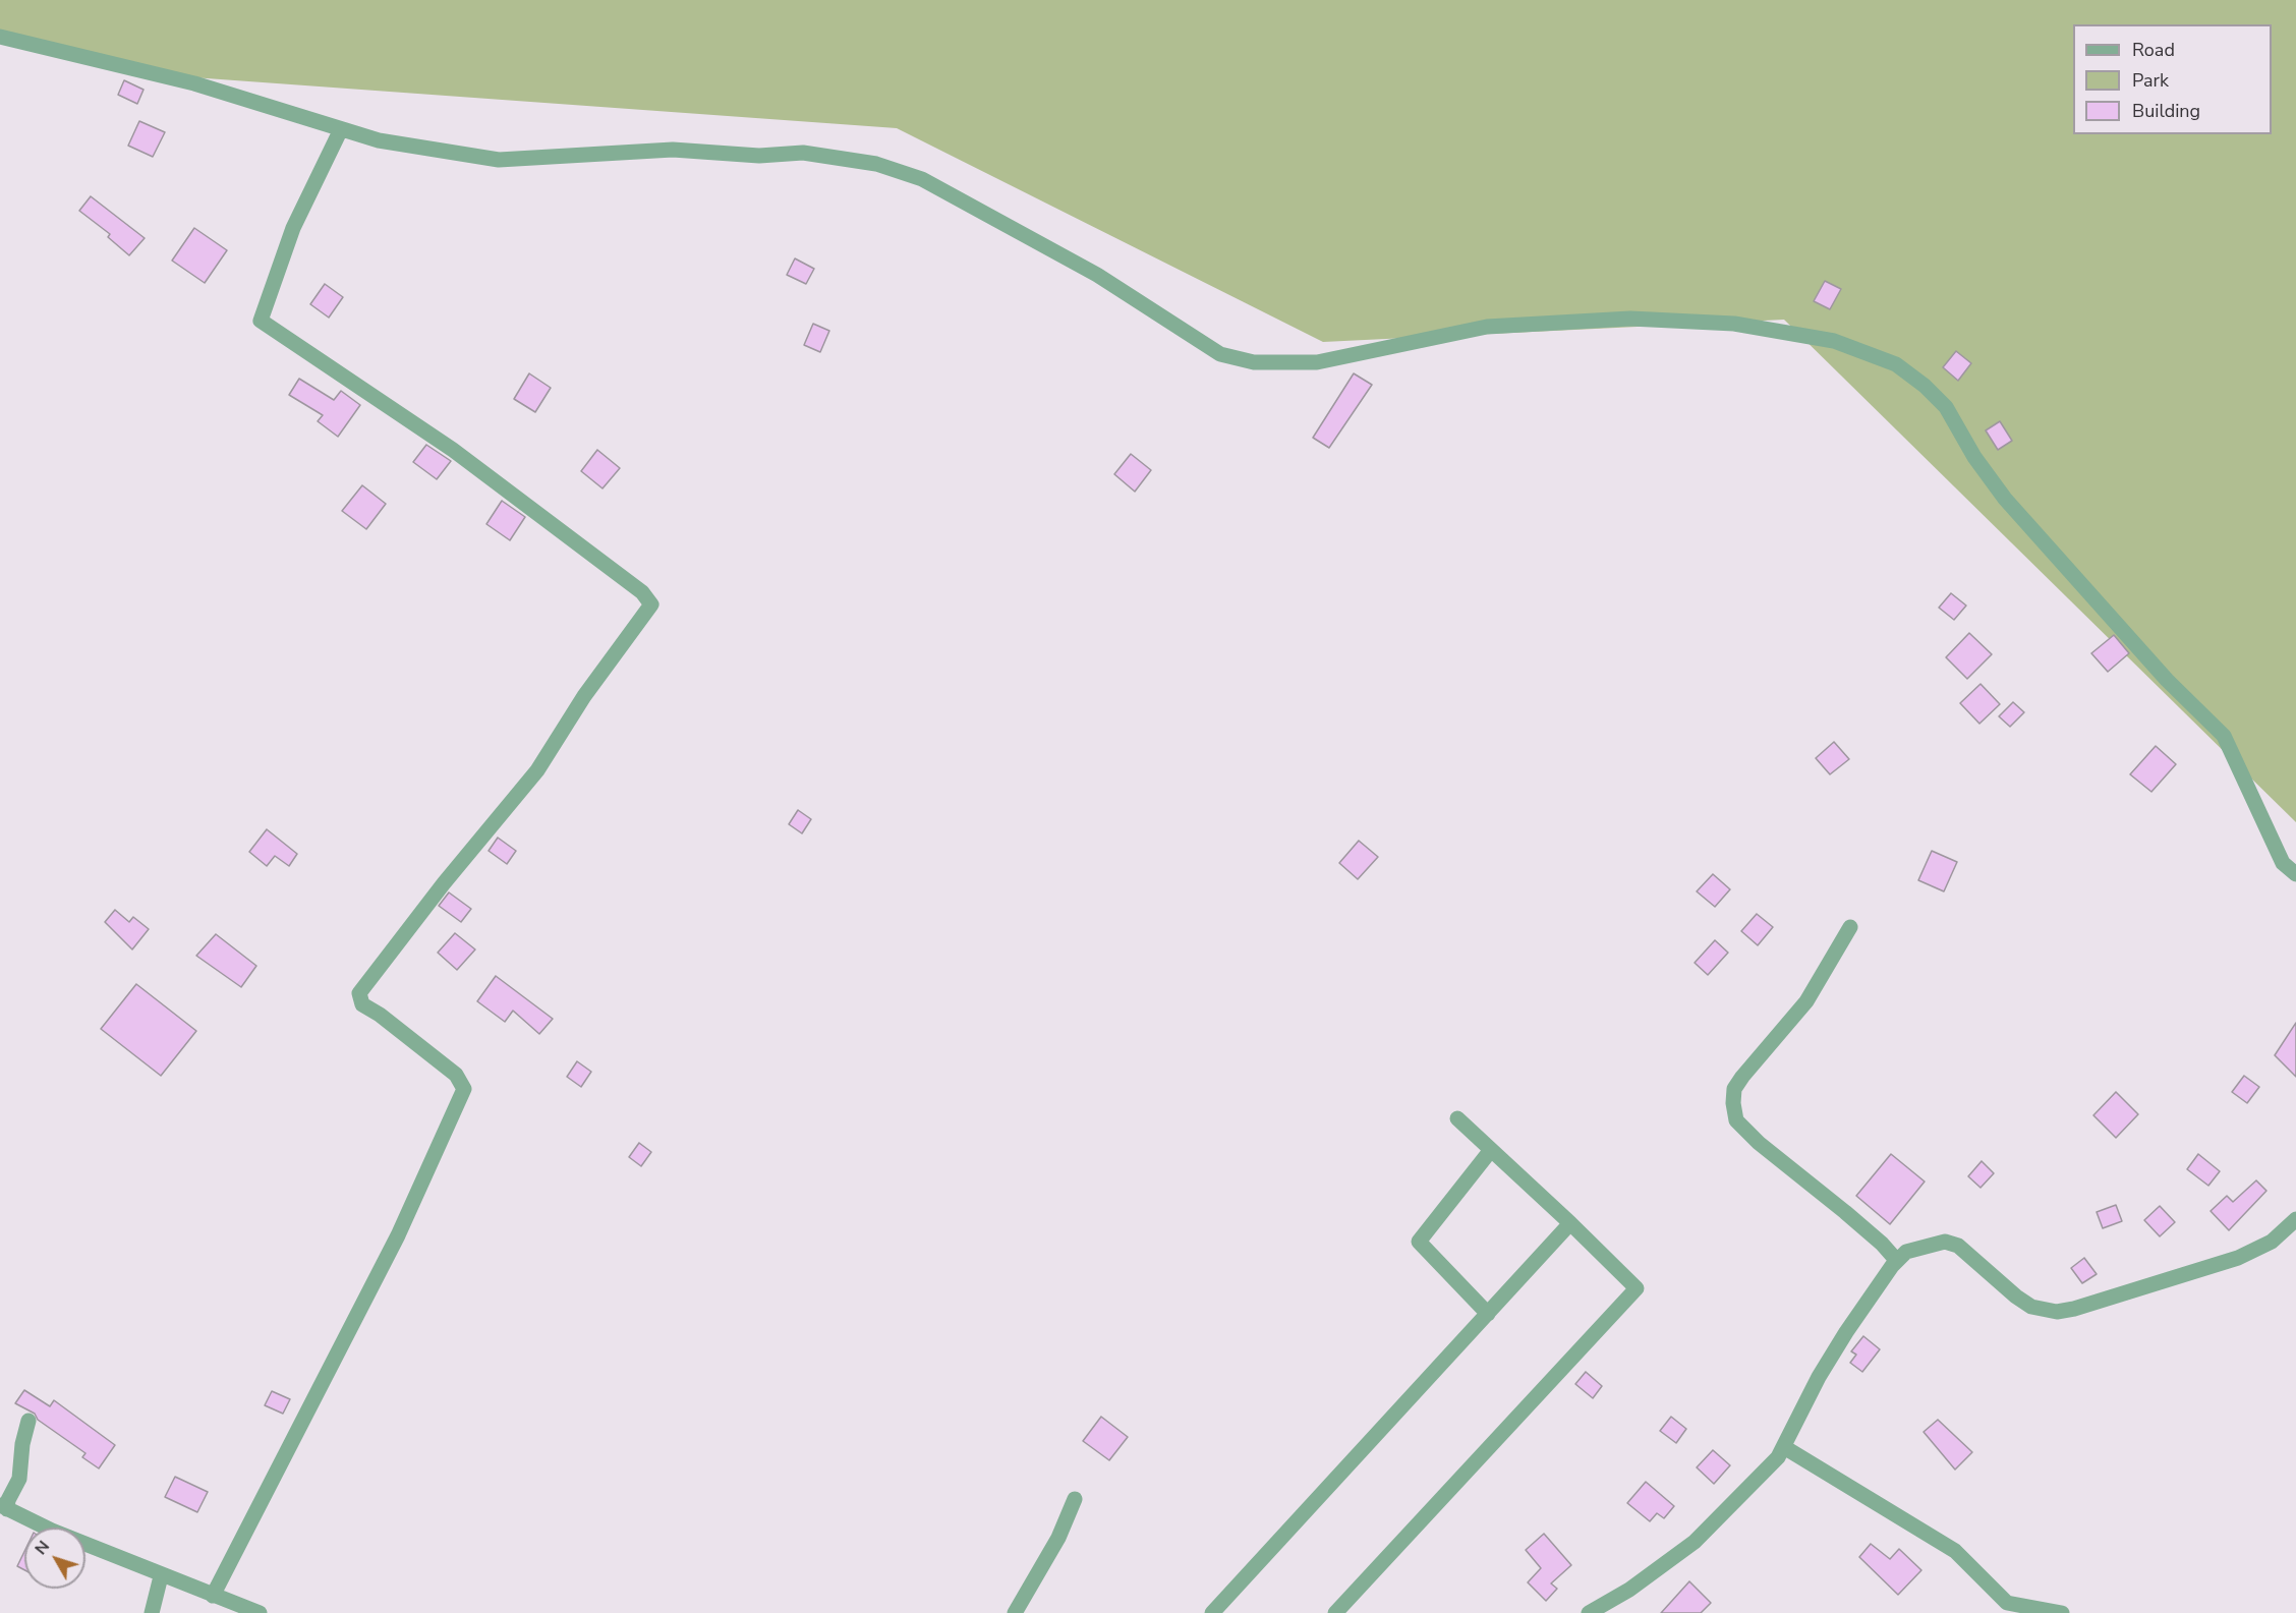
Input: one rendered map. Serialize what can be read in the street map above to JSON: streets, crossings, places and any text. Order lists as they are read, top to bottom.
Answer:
{
  "legend": ["Road", "Park", "Building"],
  "north": "top left"
}
